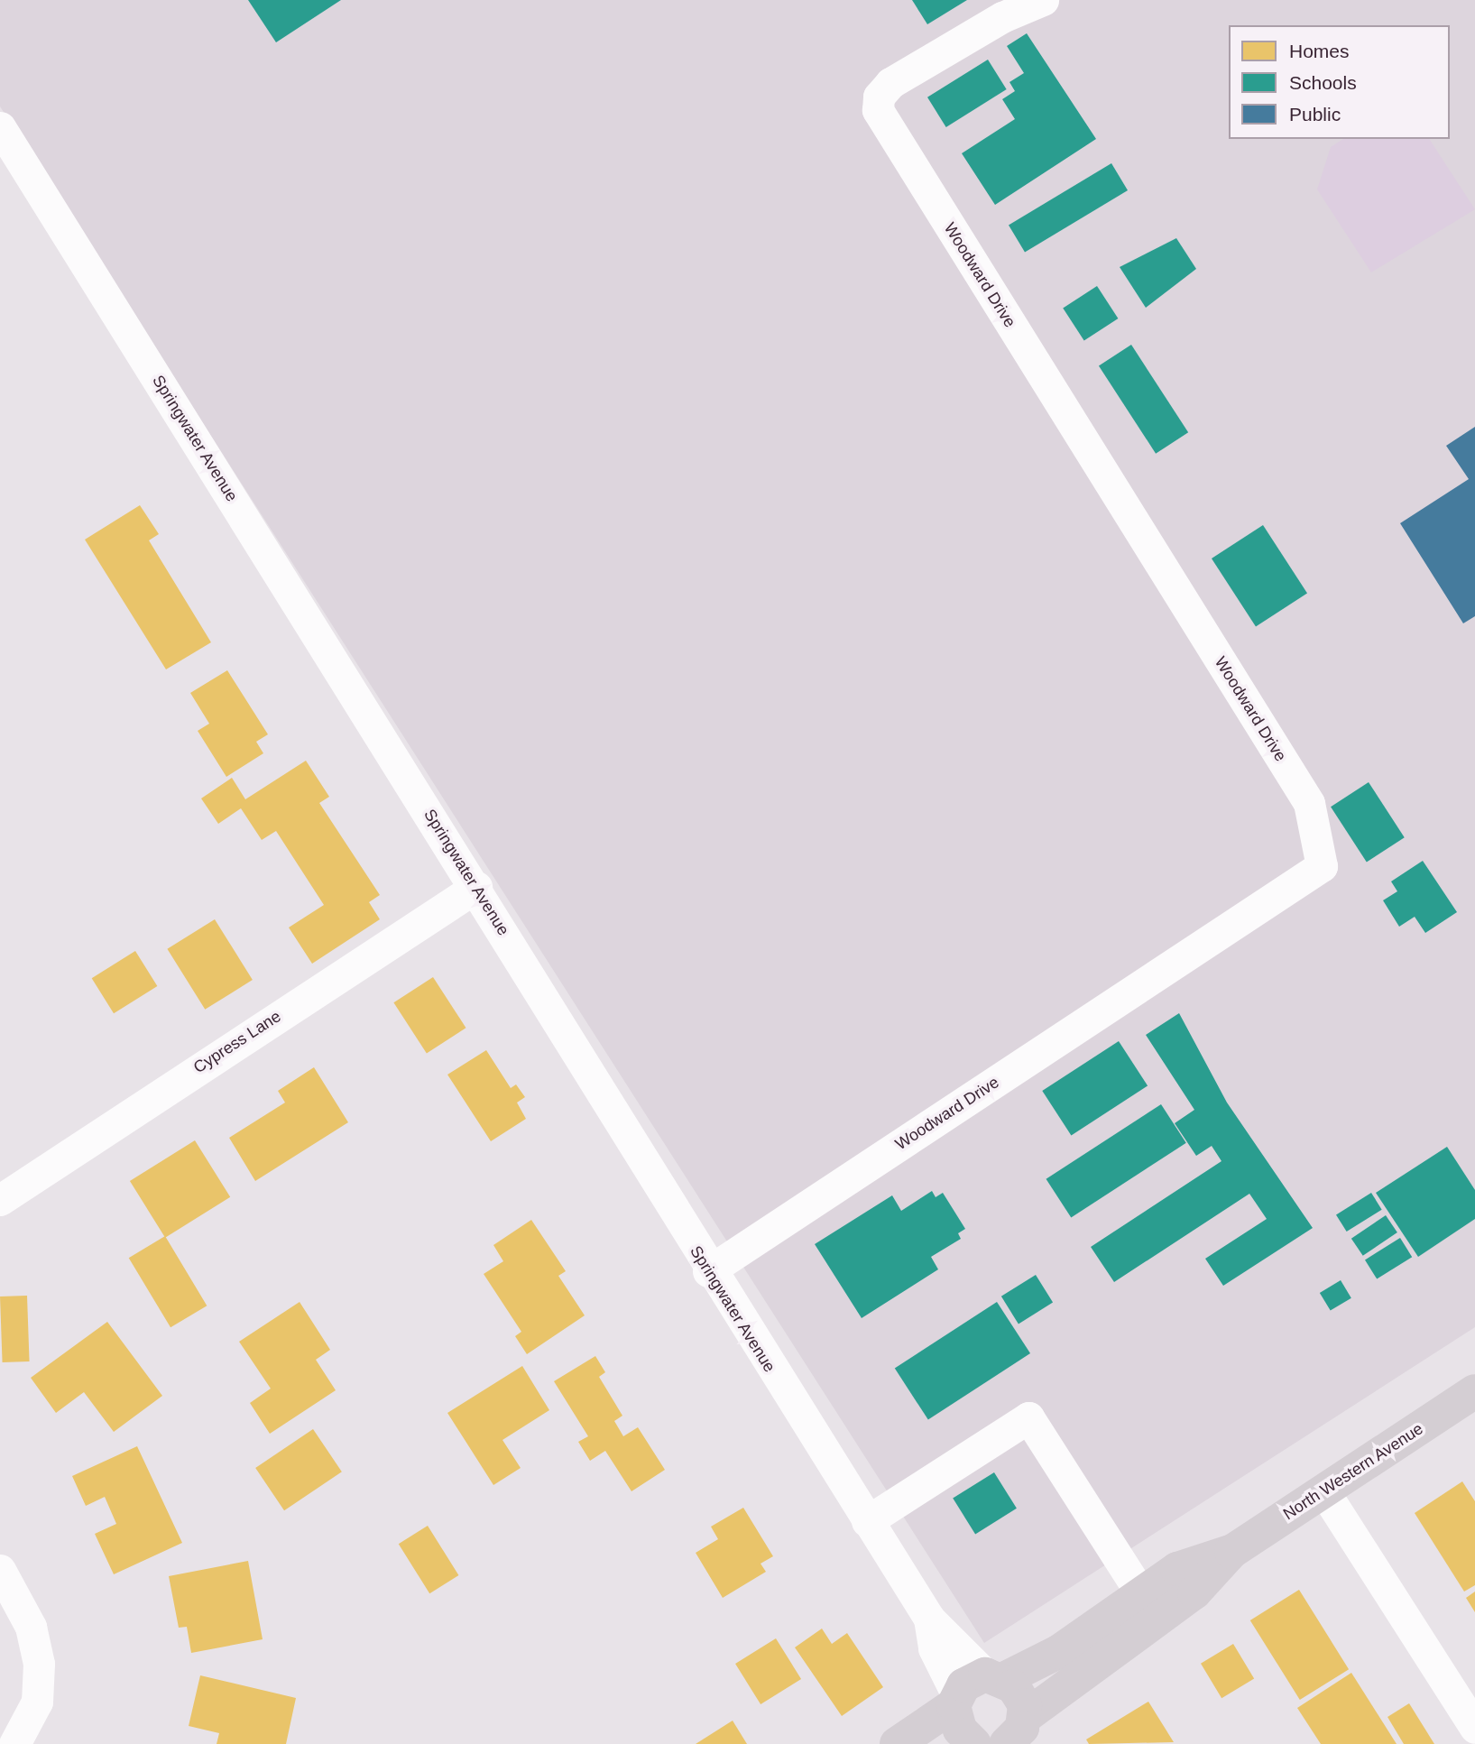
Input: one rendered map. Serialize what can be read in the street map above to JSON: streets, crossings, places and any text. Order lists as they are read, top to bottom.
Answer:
{
  "streets": {
    "main road": ["North Western Avenue"],
    "street": ["Woodward Drive", "Springwater Avenue", "Cypress Lane"]
  },
  "crossings": [
    ["Woodward Drive", "Springwater Avenue"],
    ["Springwater Avenue", "Cypress Lane"],
    ["Springwater Avenue", "North Western Avenue"]
  ],
  "legend": ["Homes", "Schools", "Public"]
}
